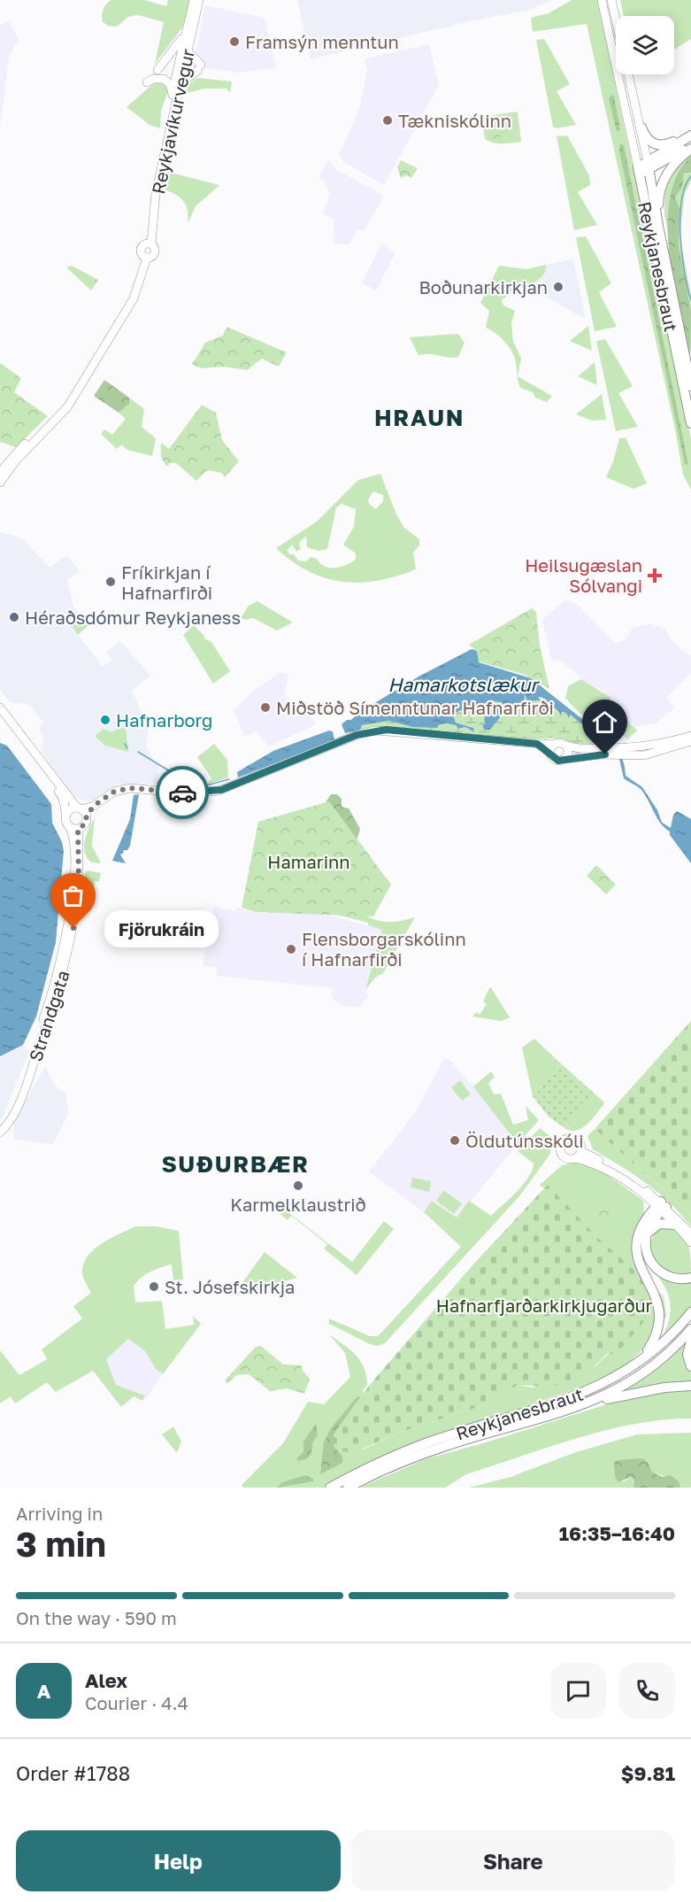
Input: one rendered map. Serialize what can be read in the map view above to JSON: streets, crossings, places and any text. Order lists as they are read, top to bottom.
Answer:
{
  "streets": {
    "highway": ["Reykjanesbraut"],
    "main road": ["Reykjavíkurvegur", "Strandgata"]
  },
  "districts": ["HRAUN", "SUÐURBÆR"],
  "water": ["Hamarkotslækur"],
  "parks": ["Hamarinn", "Hafnarfjarðarkirkjugarður"],
  "places": {
    "other": [
      "Framsýn menntun",
      "Tækniskólinn",
      "Boðunarkirkjan",
      "Fríkirkjan í Hafnarfirði",
      "Héraðsdómur Reykjaness",
      "Miðstöð Símenntunar Hafnarfirði",
      "Hafnarborg",
      "Fjörukráin",
      "Flensborgarskólinn í Hafnarfirði",
      "Öldutúnsskóli",
      "Karmelklaustrið",
      "St. Jósefskirkja"
    ],
    "health": ["Heilsugæslan Sólvangi"]
  },
  "page": {
    "bubble": "Fjörukráin",
    "heading": ["3 min", "Arriving in", "16:35–16:40"],
    "panel": [
      "Alex",
      "Courier · 4.4",
      "Order #1788",
      "$9.81"
    ],
    "bar": "On the way · 590 m",
    "round": "A",
    "buttons": ["Help", "Share"]
  }
}
